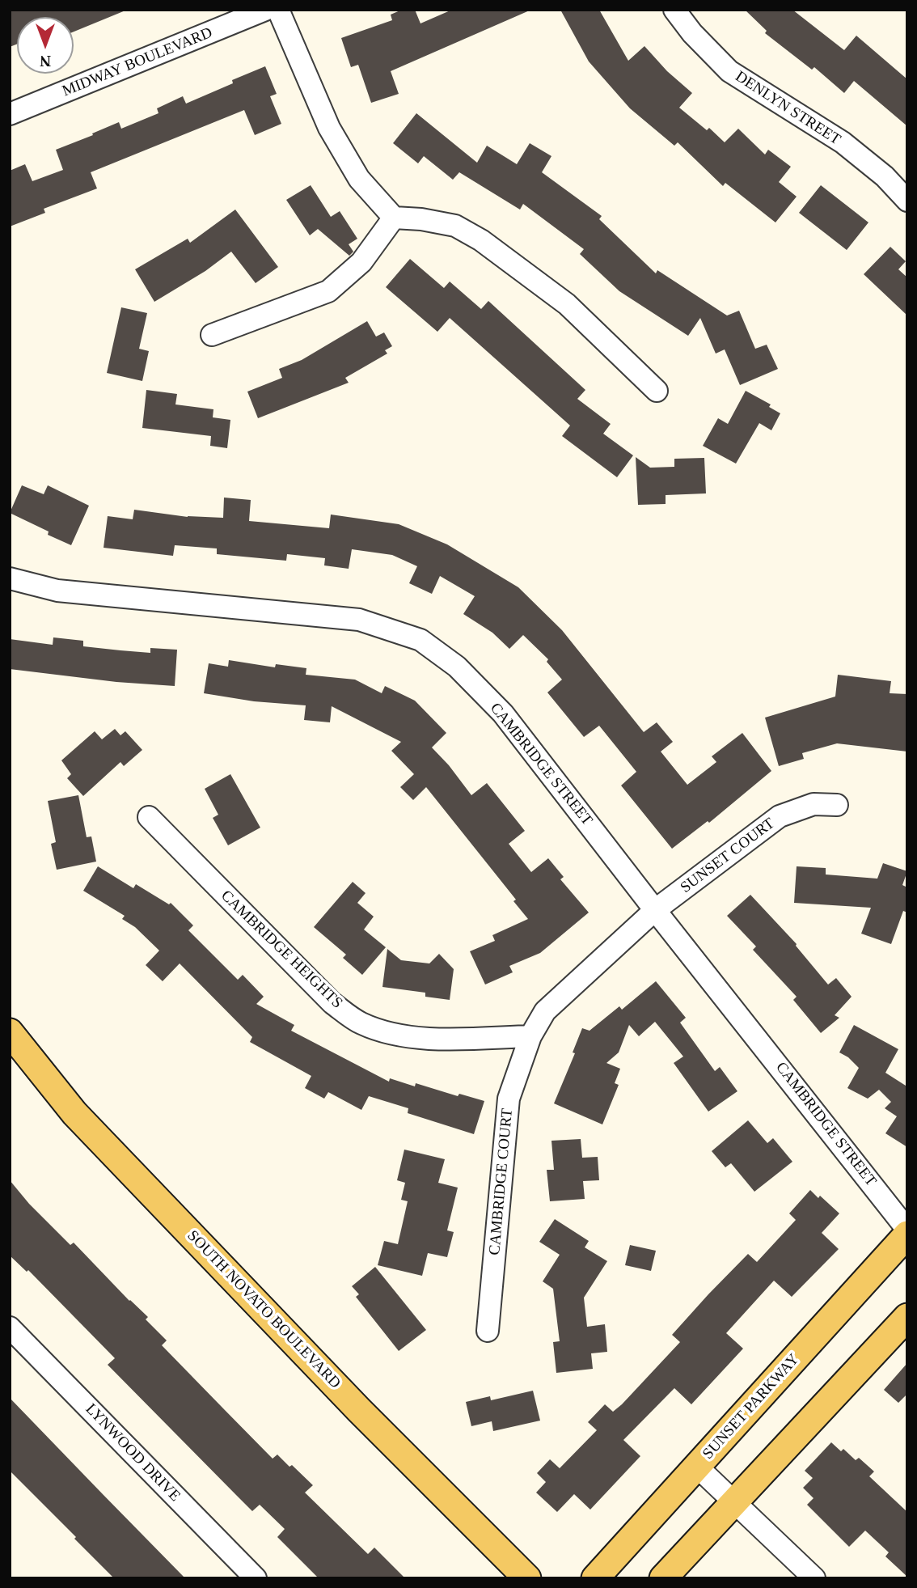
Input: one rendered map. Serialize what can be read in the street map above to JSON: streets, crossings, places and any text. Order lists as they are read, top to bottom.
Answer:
{
  "streets": {
    "main road": ["SOUTH NOVATO BOULEVARD", "SUNSET PARKWAY"],
    "street": [
      "MIDWAY BOULEVARD",
      "DENLYN STREET",
      "CAMBRIDGE STREET",
      "SUNSET COURT",
      "CAMBRIDGE HEIGHTS",
      "CAMBRIDGE COURT",
      "LYNWOOD DRIVE"
    ]
  },
  "crossings": [
    ["CAMBRIDGE STREET", "SUNSET COURT"],
    ["CAMBRIDGE HEIGHTS", "CAMBRIDGE COURT"]
  ],
  "north": "bottom"
}
